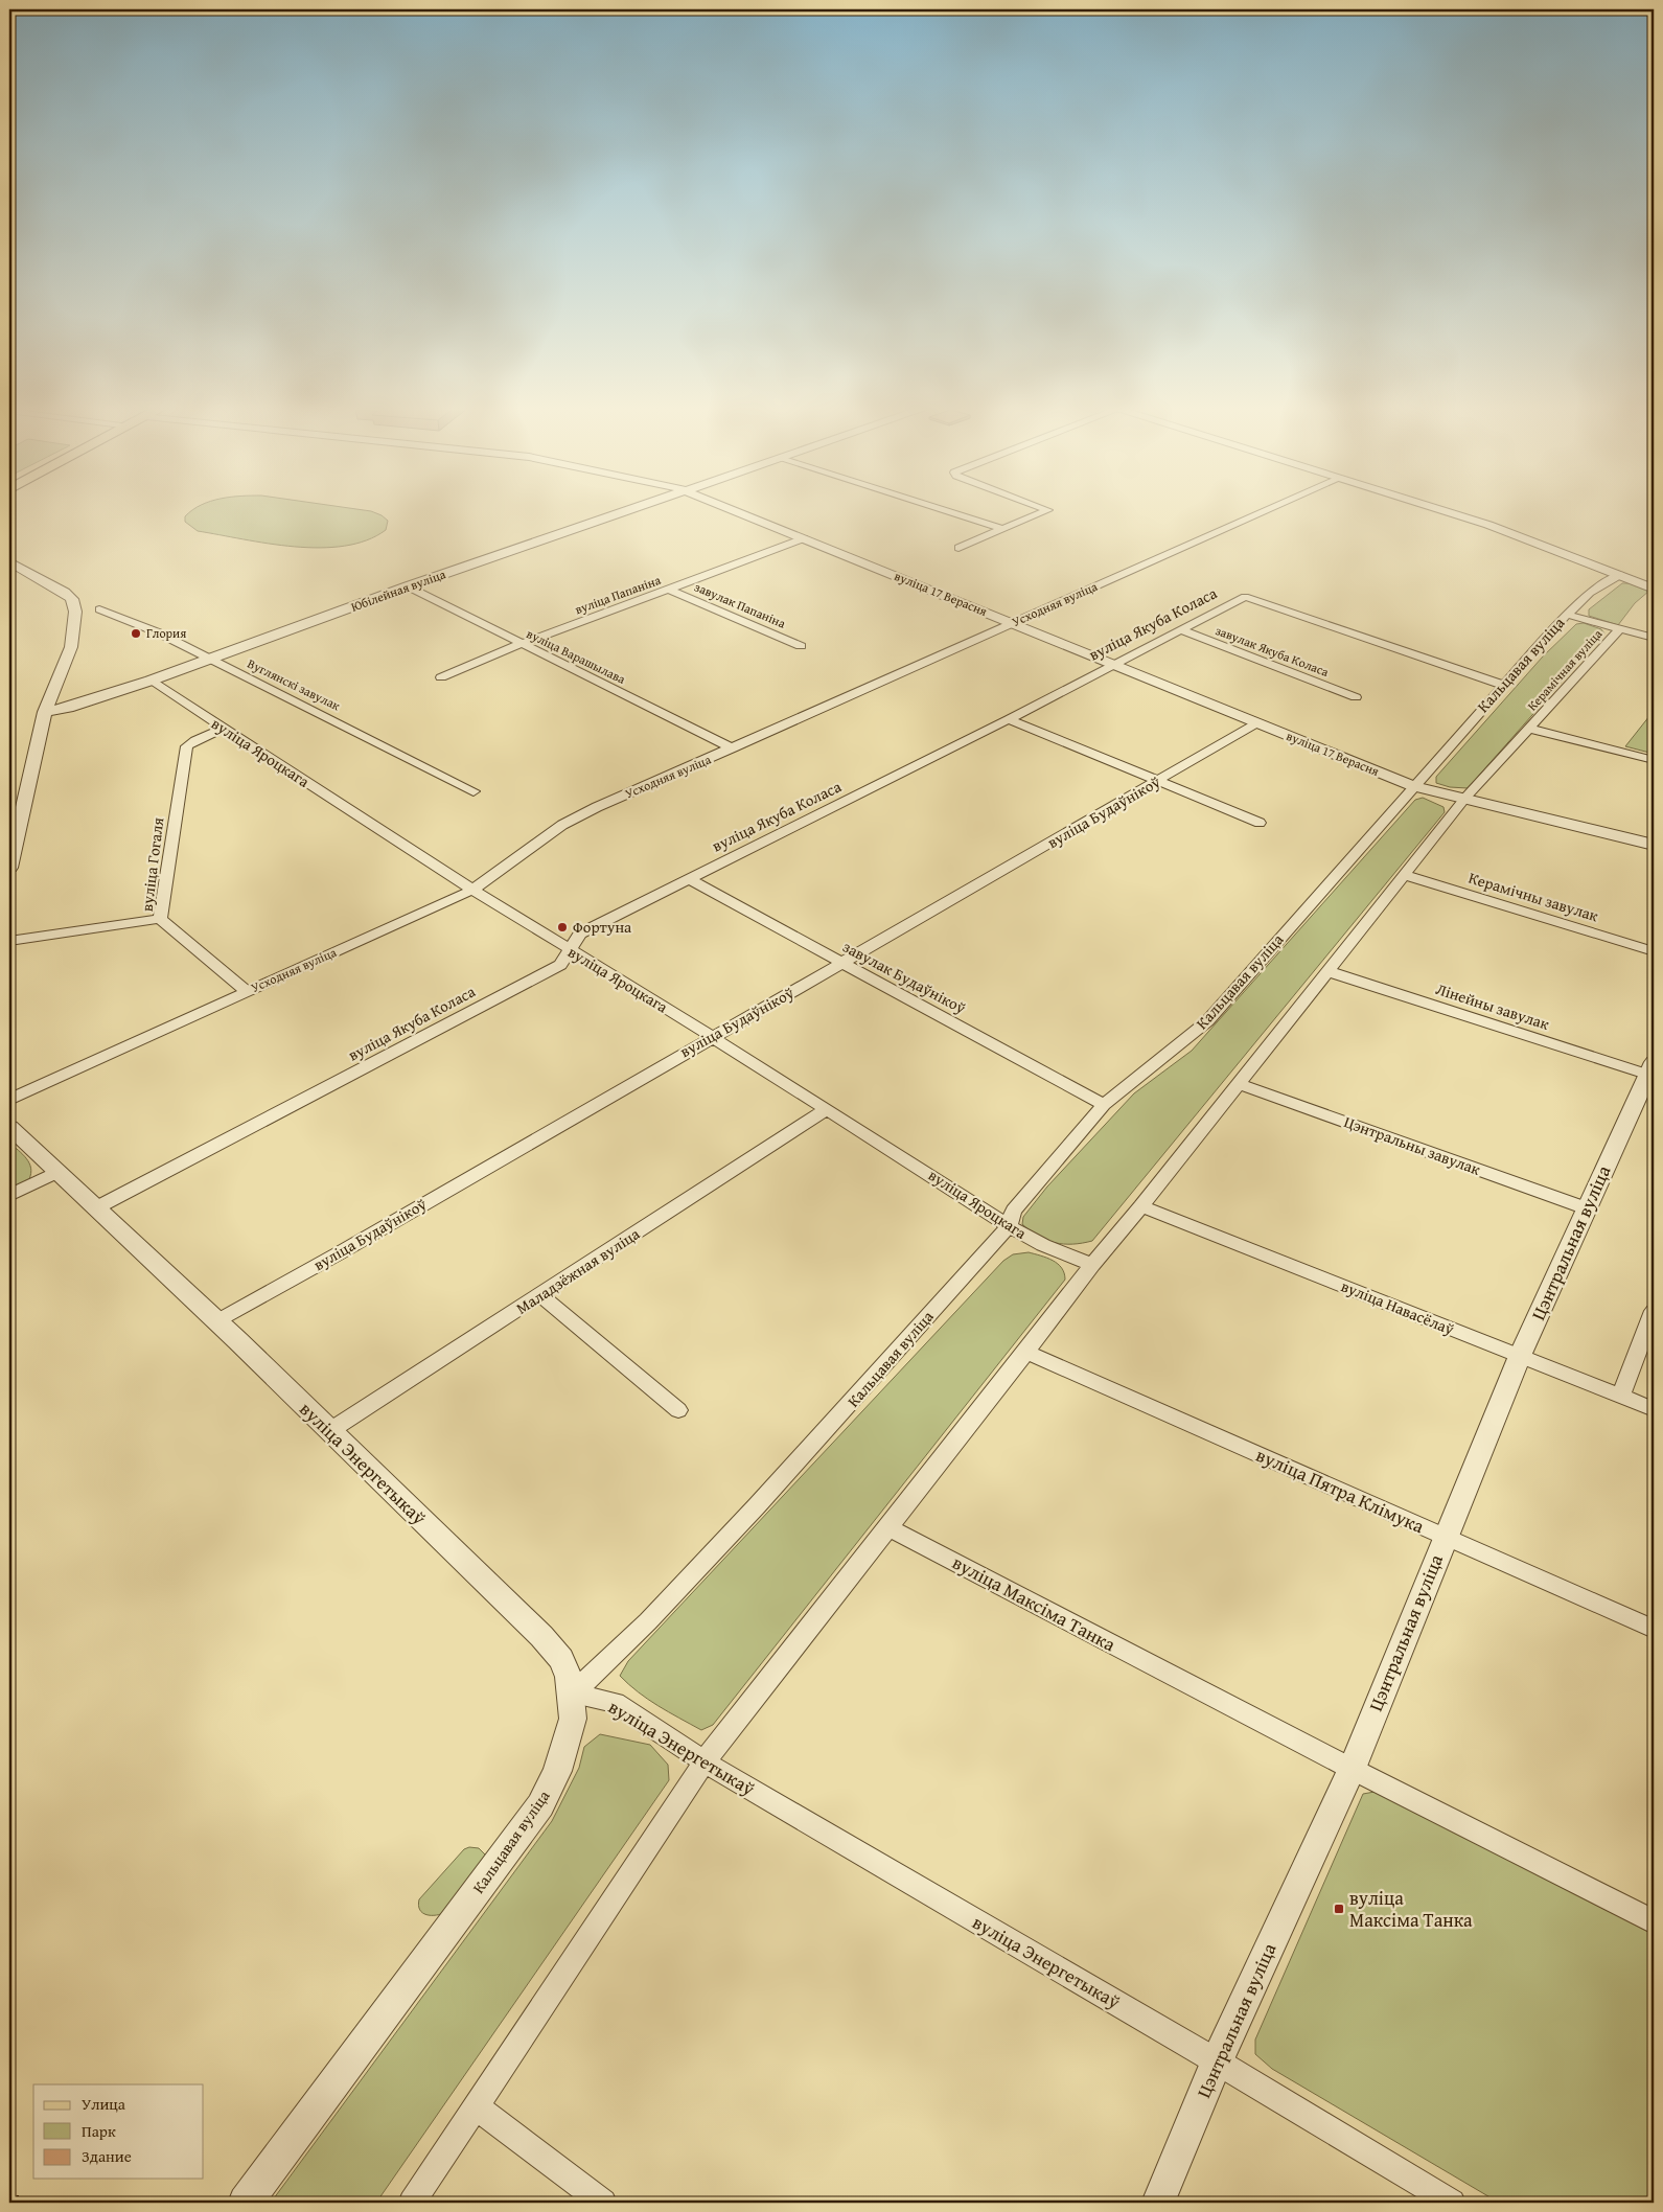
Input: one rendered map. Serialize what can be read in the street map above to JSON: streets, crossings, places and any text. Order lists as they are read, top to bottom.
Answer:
{
  "streets": {
    "street": [
      "Юбілейная вуліца",
      "вуліца 17 Верасня",
      "вуліца Папаніна",
      "Усходняя вуліца",
      "завулак Папаніна",
      "вуліца Якуба Коласа",
      "завулак Якуба Коласа",
      "вуліца Варашылава",
      "Кальцавая вуліца",
      "Керамічная вуліца",
      "Вуглянскі завулак",
      "вуліца Яроцкага",
      "вуліца Будаўнікоў",
      "вуліца Гогаля",
      "Керамічны завулак",
      "завулак Будаўнікоў",
      "Лінейны завулак",
      "Цэнтральны завулак",
      "Цэнтральная вуліца",
      "Маладзёжная вуліца",
      "вуліца Навасёлаў",
      "вуліца Энергетыкаў",
      "вуліца Пятра Клімука",
      "вуліца Максіма Танка"
    ]
  },
  "crossings": [
    ["Юбілейная вуліца", "вуліца Варашылава"],
    ["Юбілейная вуліца", "Вуглянскі завулак"],
    ["Юбілейная вуліца", "вуліца Яроцкага"],
    ["вуліца 17 Верасня", "вуліца Папаніна"],
    ["вуліца 17 Верасня", "Усходняя вуліца"],
    ["вуліца 17 Верасня", "вуліца Якуба Коласа"],
    ["вуліца 17 Верасня", "Кальцавая вуліца"],
    ["вуліца 17 Верасня", "Керамічная вуліца"],
    ["вуліца 17 Верасня", "вуліца Будаўнікоў"],
    ["вуліца Папаніна", "завулак Папаніна"],
    ["вуліца Папаніна", "вуліца Варашылава"],
    ["Усходняя вуліца", "вуліца Варашылава"],
    ["Усходняя вуліца", "вуліца Яроцкага"],
    ["Усходняя вуліца", "вуліца Гогаля"],
    ["вуліца Якуба Коласа", "завулак Якуба Коласа"],
    ["вуліца Якуба Коласа", "Кальцавая вуліца"],
    ["вуліца Якуба Коласа", "вуліца Яроцкага"],
    ["вуліца Якуба Коласа", "завулак Будаўнікоў"],
    ["вуліца Якуба Коласа", "вуліца Энергетыкаў"],
    ["Кальцавая вуліца", "вуліца Яроцкага"],
    ["Кальцавая вуліца", "завулак Будаўнікоў"],
    ["Кальцавая вуліца", "вуліца Энергетыкаў"],
    ["Керамічная вуліца", "вуліца Яроцкага"],
    ["Керамічная вуліца", "Керамічны завулак"],
    ["Керамічная вуліца", "Лінейны завулак"],
    ["Керамічная вуліца", "Цэнтральны завулак"],
    ["Керамічная вуліца", "вуліца Навасёлаў"],
    ["Керамічная вуліца", "вуліца Энергетыкаў"],
    ["Керамічная вуліца", "вуліца Пятра Клімука"],
    ["Керамічная вуліца", "вуліца Максіма Танка"],
    ["вуліца Яроцкага", "вуліца Будаўнікоў"],
    ["вуліца Яроцкага", "вуліца Гогаля"],
    ["вуліца Яроцкага", "Маладзёжная вуліца"],
    ["вуліца Будаўнікоў", "завулак Будаўнікоў"],
    ["вуліца Будаўнікоў", "вуліца Энергетыкаў"],
    ["Лінейны завулак", "Цэнтральная вуліца"],
    ["Цэнтральны завулак", "Цэнтральная вуліца"],
    ["Цэнтральная вуліца", "вуліца Навасёлаў"],
    ["Цэнтральная вуліца", "вуліца Энергетыкаў"],
    ["Цэнтральная вуліца", "вуліца Пятра Клімука"],
    ["Цэнтральная вуліца", "вуліца Максіма Танка"],
    ["Маладзёжная вуліца", "вуліца Энергетыкаў"]
  ],
  "places": {
    "other": ["Глория", "Фортуна"],
    "transit": ["вуліца Максіма Танка"]
  },
  "legend": ["Улица", "Парк", "Здание"]
}
